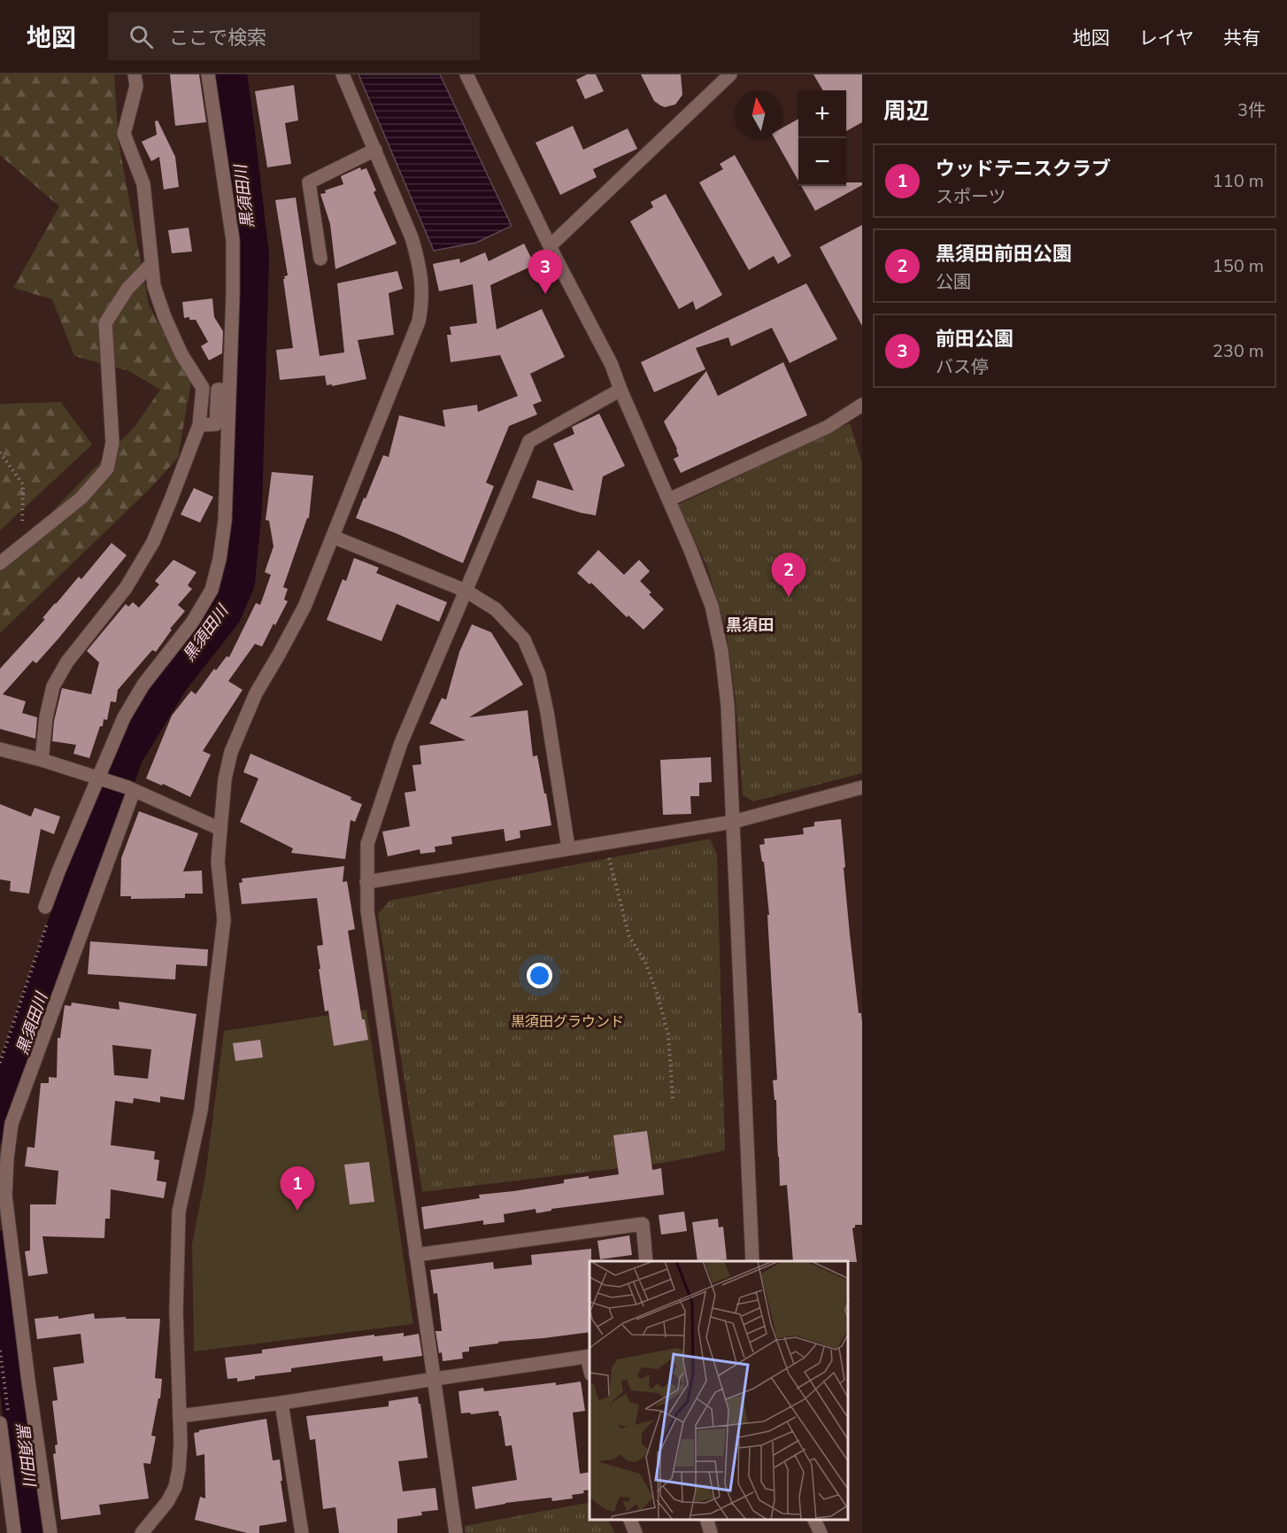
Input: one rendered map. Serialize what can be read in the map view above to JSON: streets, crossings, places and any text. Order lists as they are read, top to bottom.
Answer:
{
  "districts": ["黒須田"],
  "water": ["黒須田川"],
  "parks": ["黒須田グラウンド"],
  "north": "top",
  "page": {
    "header": "地図",
    "search": "ここで検索",
    "nav": ["地図", "レイヤ", "共有"],
    "heading": ["周辺", "3件"],
    "map_buttons": ["+", "−"],
    "list": [
      {
        "mark": "1",
        "name": "ウッドテニスクラブ",
        "note": "スポーツ",
        "value": "110 m"
      },
      {
        "mark": "2",
        "name": "黒須田前田公園",
        "note": "公園",
        "value": "150 m"
      },
      {
        "mark": "3",
        "name": "前田公園",
        "note": "バス停",
        "value": "230 m"
      }
    ],
    "pins": ["3", "2", "1"]
  }
}
